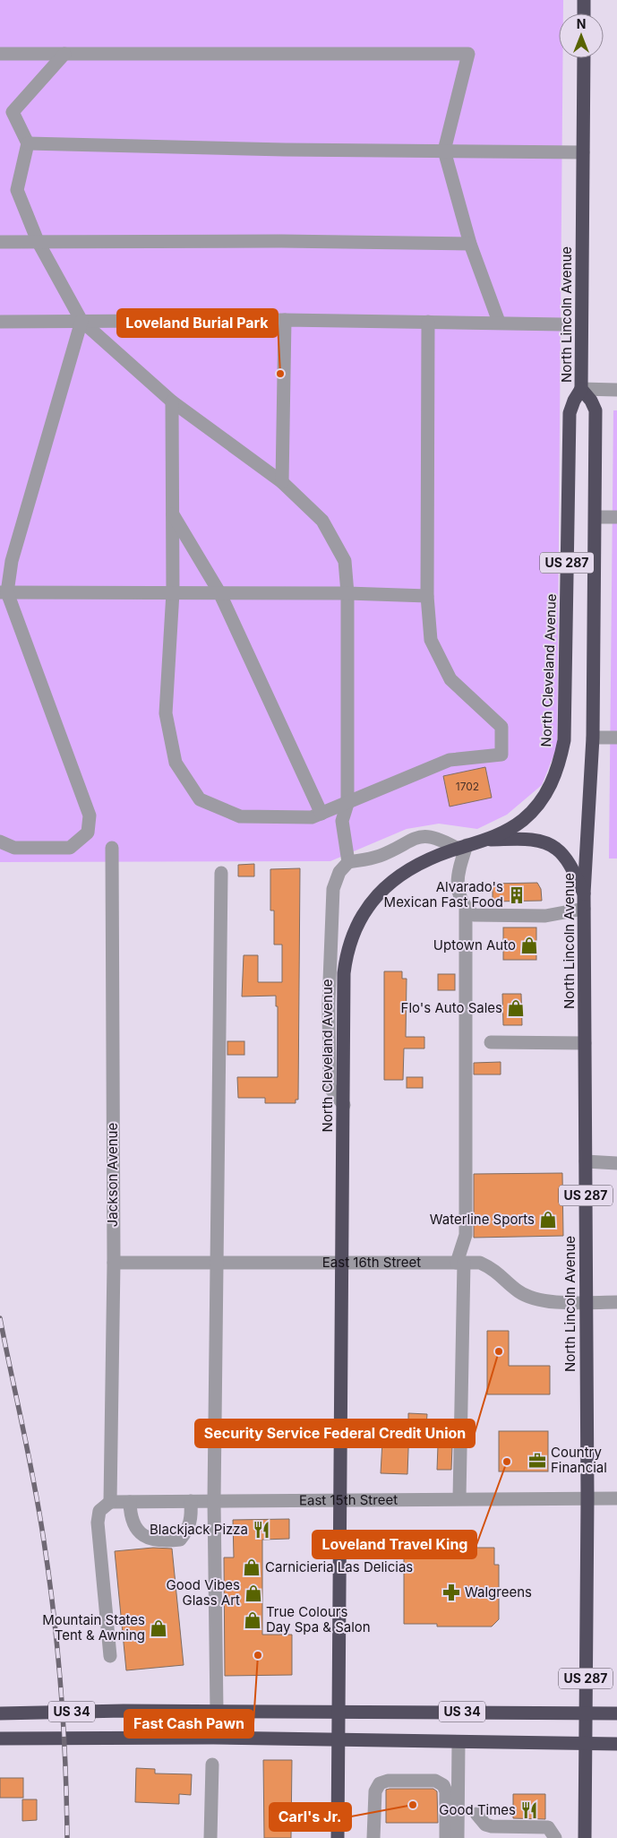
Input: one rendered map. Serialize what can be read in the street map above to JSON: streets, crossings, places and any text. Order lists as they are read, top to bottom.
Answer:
{
  "streets": {
    "highway": [
      "North Lincoln Avenue",
      "US 287",
      "North Cleveland Avenue",
      "US 34"
    ],
    "street": ["Jackson Avenue", "East 16th Street", "East 15th Street"]
  },
  "crossings": [
    ["North Lincoln Avenue", "North Cleveland Avenue"],
    ["North Lincoln Avenue", "East 16th Street"],
    ["North Lincoln Avenue", "East 15th Street"],
    ["North Lincoln Avenue", "US 34"],
    ["North Cleveland Avenue", "East 16th Street"],
    ["North Cleveland Avenue", "East 15th Street"],
    ["North Cleveland Avenue", "US 34"],
    ["Jackson Avenue", "East 16th Street"],
    ["Jackson Avenue", "East 15th Street"]
  ],
  "places": {
    "other": [
      "Loveland Burial Park",
      "Security Service Federal Credit Union",
      "Loveland Travel King",
      "Fast Cash Pawn",
      "Carl's Jr."
    ],
    "building": ["Alvarado's Mexican Fast Food"],
    "shop": [
      "Uptown Auto",
      "Flo's Auto Sales",
      "Waterline Sports",
      "Carnicieria Las Delicias",
      "Good Vibes Glass Art",
      "True Colours Day Spa & Salon",
      "Mountain States Tent & Awning"
    ],
    "office": ["Country Financial"],
    "restaurant": ["Blackjack Pizza", "Good Times"],
    "pharmacy": ["Walgreens"]
  },
  "house_numbers": ["1702"],
  "north": "top"
}
